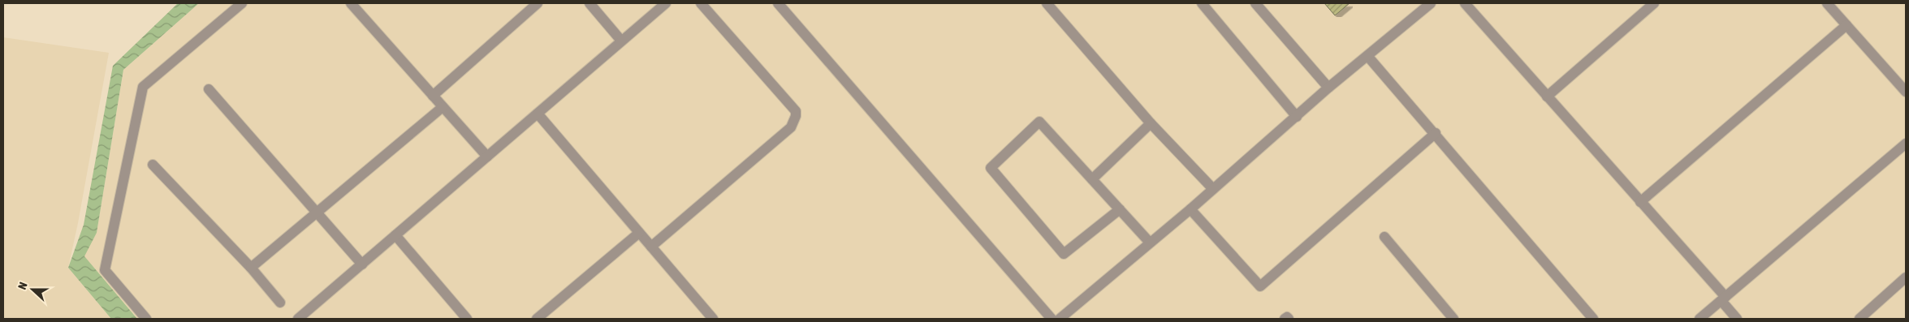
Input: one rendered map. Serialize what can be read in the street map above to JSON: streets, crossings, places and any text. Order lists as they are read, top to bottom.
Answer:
{
  "north": "left"
}
